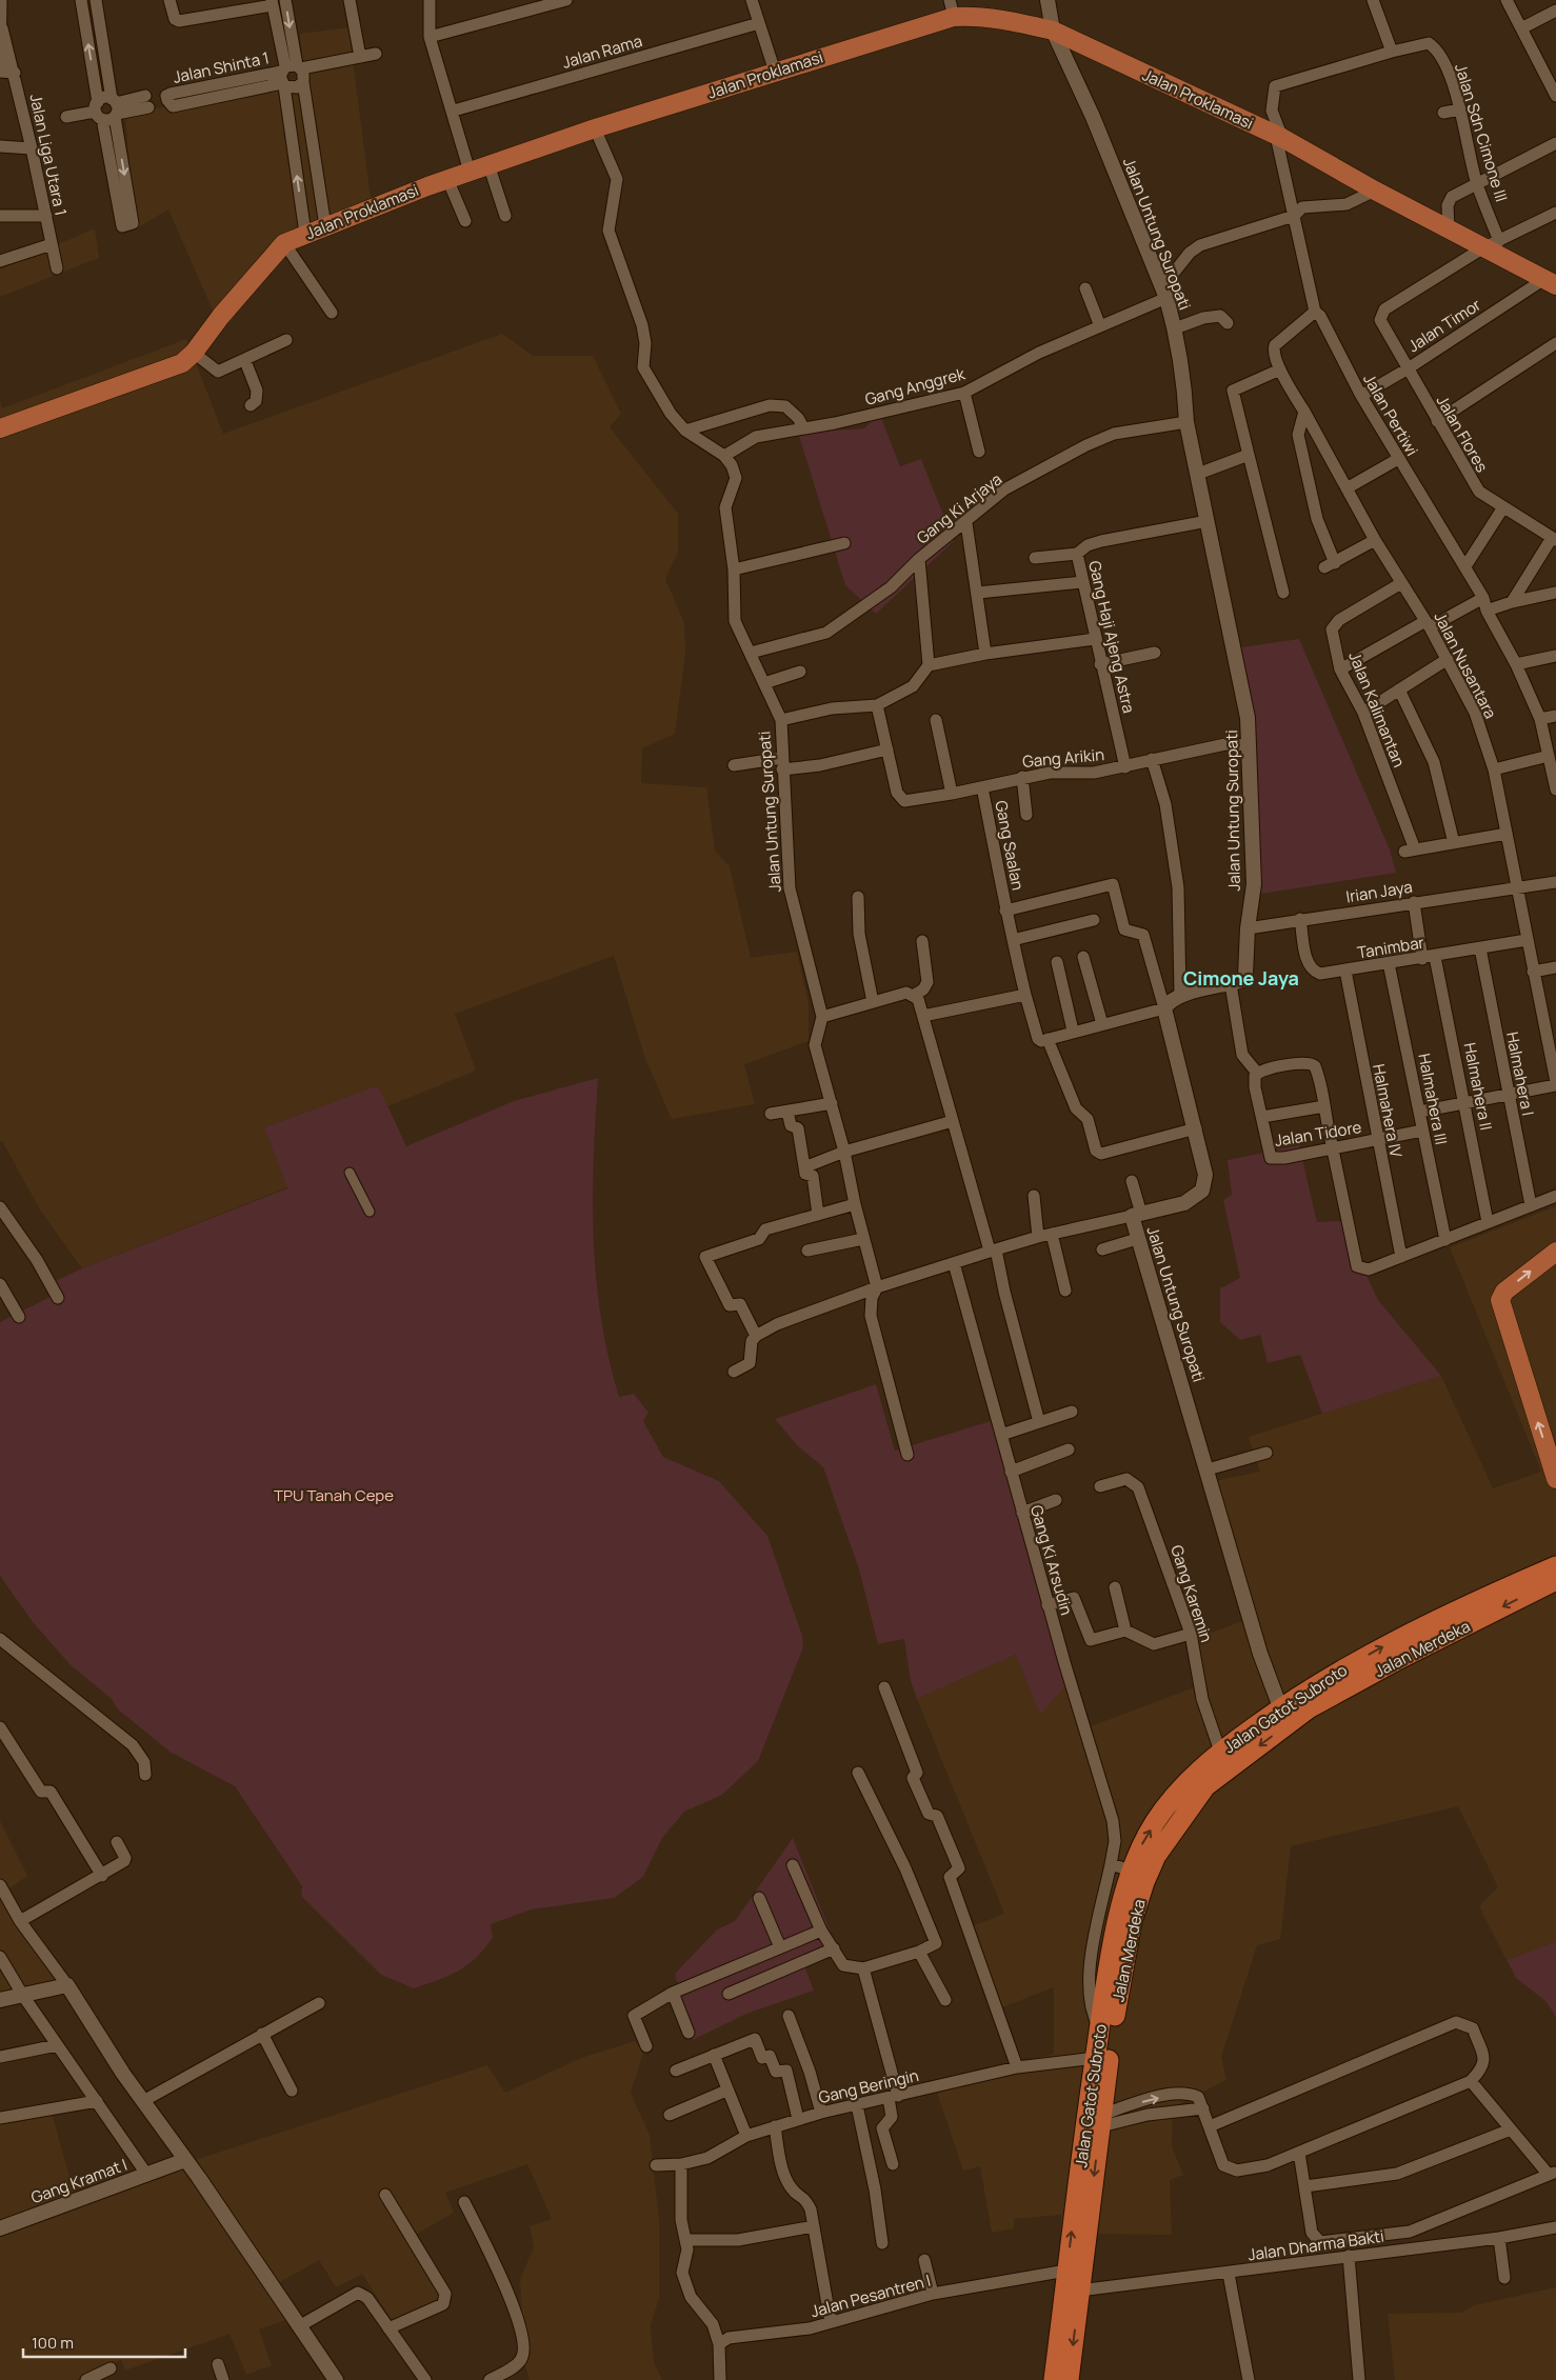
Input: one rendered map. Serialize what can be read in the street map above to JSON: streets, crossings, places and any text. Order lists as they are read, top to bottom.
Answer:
{
  "streets": {
    "highway": ["Jalan Merdeka", "Jalan Gatot Subroto"],
    "main road": ["Jalan Proklamasi"],
    "street": [
      "Jalan Rama",
      "Jalan Shinta 1",
      "Jalan Sdn Cimone III",
      "Jalan Liga Utara 1",
      "Jalan Untung Suropati",
      "Jalan Timor",
      "Gang Anggrek",
      "Jalan Pertiwi",
      "Jalan Flores",
      "Gang Ki Arjaya",
      "Gang Haji Ajeng Astra",
      "Jalan Nusantara",
      "Jalan Kalimantan",
      "Gang Arikin",
      "Gang Saalan",
      "Irian Jaya",
      "Tanimbar",
      "Halmahera I",
      "Halmahera II",
      "Halmahera III",
      "Halmahera IV",
      "Jalan Tidore",
      "Gang Ki Arsudin",
      "Gang Karemin",
      "Gang Beringin",
      "Gang Kramat I",
      "Jalan Dharma Bakti",
      "Jalan Pesantren I"
    ]
  },
  "crossings": [
    ["Jalan Proklamasi", "Jalan Sdn Cimone III"],
    ["Jalan Proklamasi", "Jalan Untung Suropati"],
    ["Jalan Proklamasi", "Jalan Timor"],
    ["Jalan Proklamasi", "Jalan Pertiwi"],
    ["Jalan Proklamasi", "Jalan Flores"],
    ["Jalan Sdn Cimone III", "Jalan Pertiwi"],
    ["Jalan Untung Suropati", "Gang Anggrek"],
    ["Jalan Untung Suropati", "Gang Ki Arjaya"],
    ["Jalan Untung Suropati", "Gang Haji Ajeng Astra"],
    ["Jalan Untung Suropati", "Gang Arikin"],
    ["Jalan Untung Suropati", "Irian Jaya"],
    ["Jalan Untung Suropati", "Jalan Gatot Subroto"],
    ["Jalan Timor", "Jalan Pertiwi"],
    ["Jalan Timor", "Jalan Flores"],
    ["Gang Haji Ajeng Astra", "Gang Arikin"],
    ["Jalan Nusantara", "Jalan Kalimantan"],
    ["Jalan Nusantara", "Irian Jaya"],
    ["Jalan Nusantara", "Tanimbar"],
    ["Gang Arikin", "Gang Saalan"],
    ["Irian Jaya", "Tanimbar"],
    ["Tanimbar", "Halmahera I"],
    ["Tanimbar", "Halmahera II"],
    ["Tanimbar", "Halmahera III"],
    ["Tanimbar", "Halmahera IV"],
    ["Halmahera III", "Jalan Tidore"],
    ["Halmahera IV", "Jalan Tidore"],
    ["Gang Ki Arsudin", "Jalan Gatot Subroto"],
    ["Gang Karemin", "Jalan Gatot Subroto"],
    ["Jalan Merdeka", "Jalan Gatot Subroto"],
    ["Jalan Merdeka", "Gang Beringin"],
    ["Jalan Merdeka", "Jalan Dharma Bakti"],
    ["Jalan Merdeka", "Jalan Pesantren I"],
    ["Jalan Gatot Subroto", "Gang Beringin"],
    ["Jalan Gatot Subroto", "Jalan Dharma Bakti"],
    ["Jalan Gatot Subroto", "Jalan Pesantren I"],
    ["Jalan Dharma Bakti", "Jalan Pesantren I"]
  ],
  "one_way": ["Jalan Merdeka", "Jalan Gatot Subroto"],
  "districts": ["Cimone Jaya"],
  "parks": ["TPU Tanah Cepe"],
  "scale_bar": "100 m"
}
